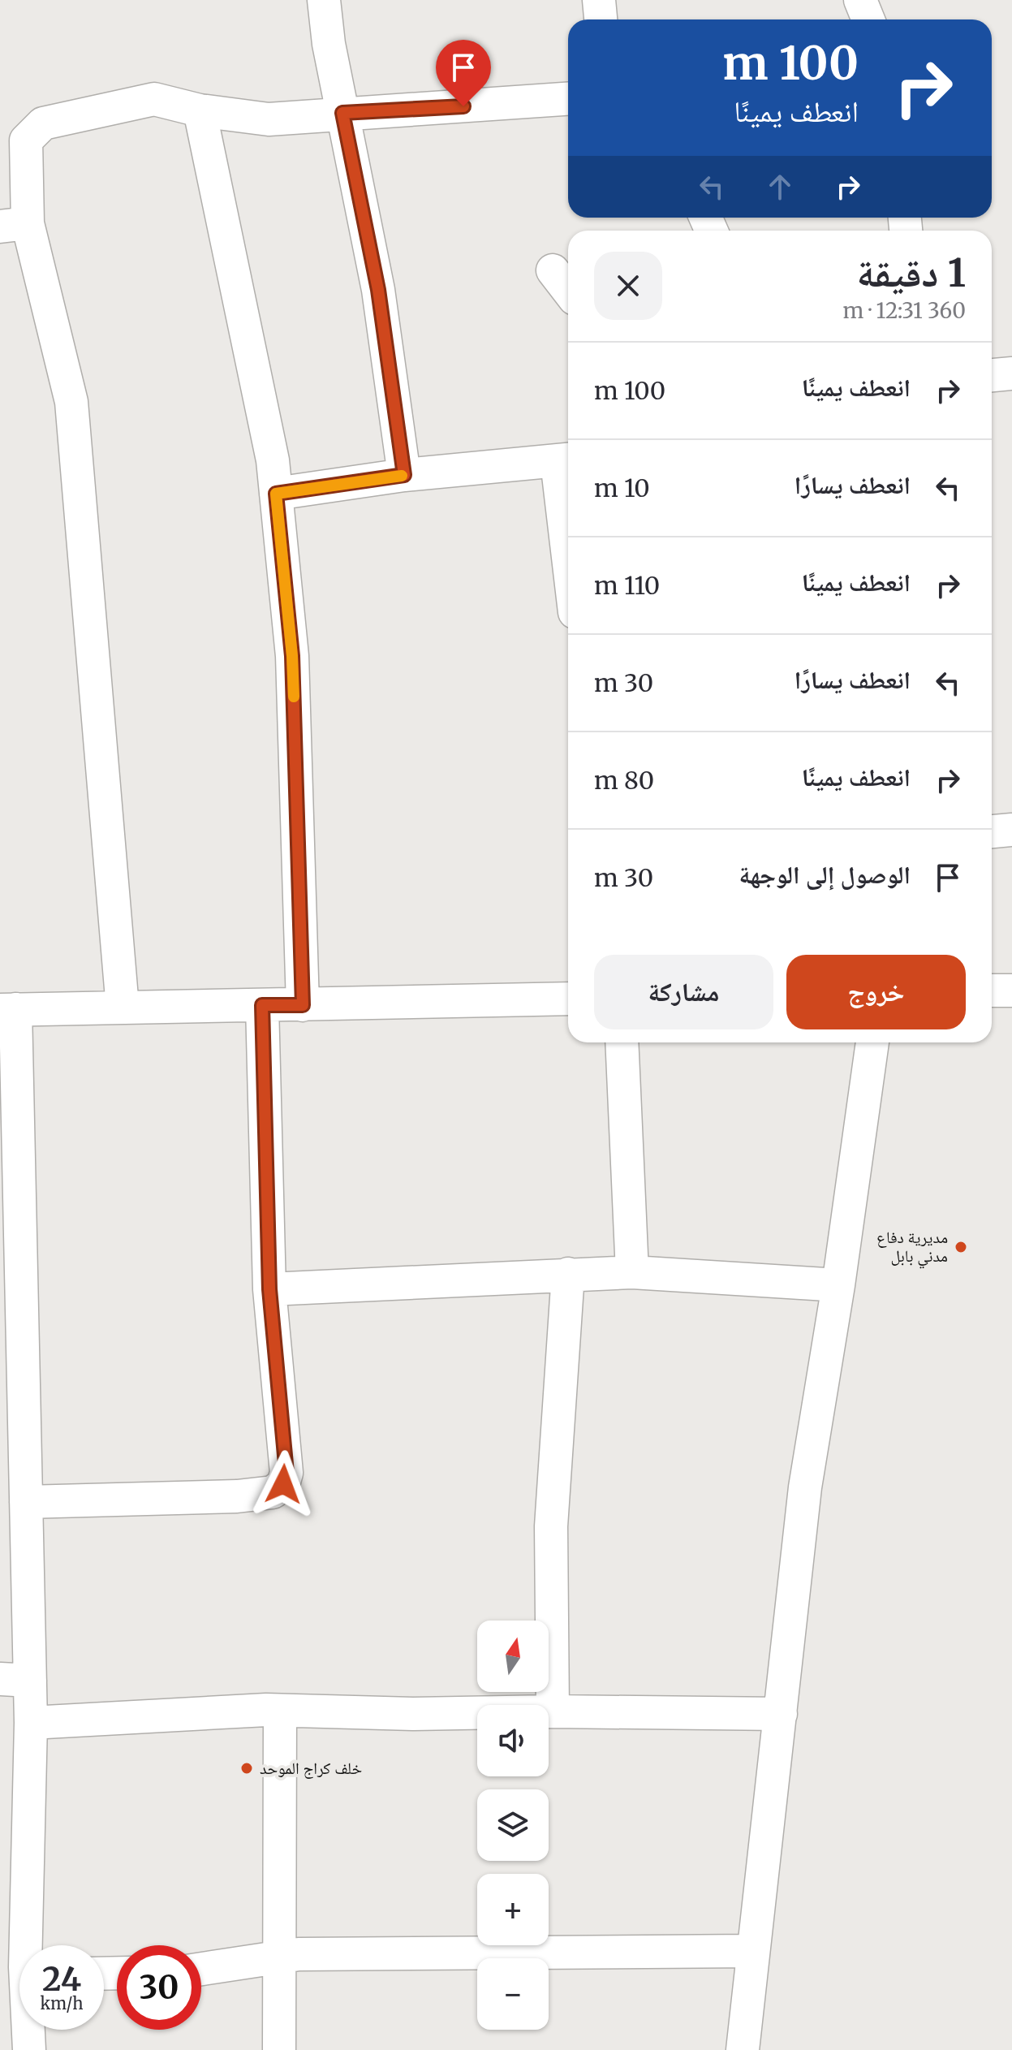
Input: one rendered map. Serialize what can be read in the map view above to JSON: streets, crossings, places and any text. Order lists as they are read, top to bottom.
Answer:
{
  "places": ["مديرية دفاع مدني بابل", "خلف كراج الموحد"],
  "north": "top",
  "page": {
    "turn": ["100 m", "انعطف يمينًا"],
    "heading": ["1 دقيقة", "360 m · 12:31"],
    "list": [
      {
        "name": "انعطف يمينًا",
        "value": "100 m"
      },
      {
        "name": "انعطف يسارًا",
        "value": "10 m"
      },
      {
        "name": "انعطف يمينًا",
        "value": "110 m"
      },
      {
        "name": "انعطف يسارًا",
        "value": "30 m"
      },
      {
        "name": "انعطف يمينًا",
        "value": "80 m"
      },
      {
        "name": "الوصول إلى الوجهة",
        "value": "30 m"
      }
    ],
    "buttons": ["خروج", "مشاركة"],
    "map_buttons": ["+", "−"],
    "speed": "24 km/h",
    "limit": "30"
  }
}
